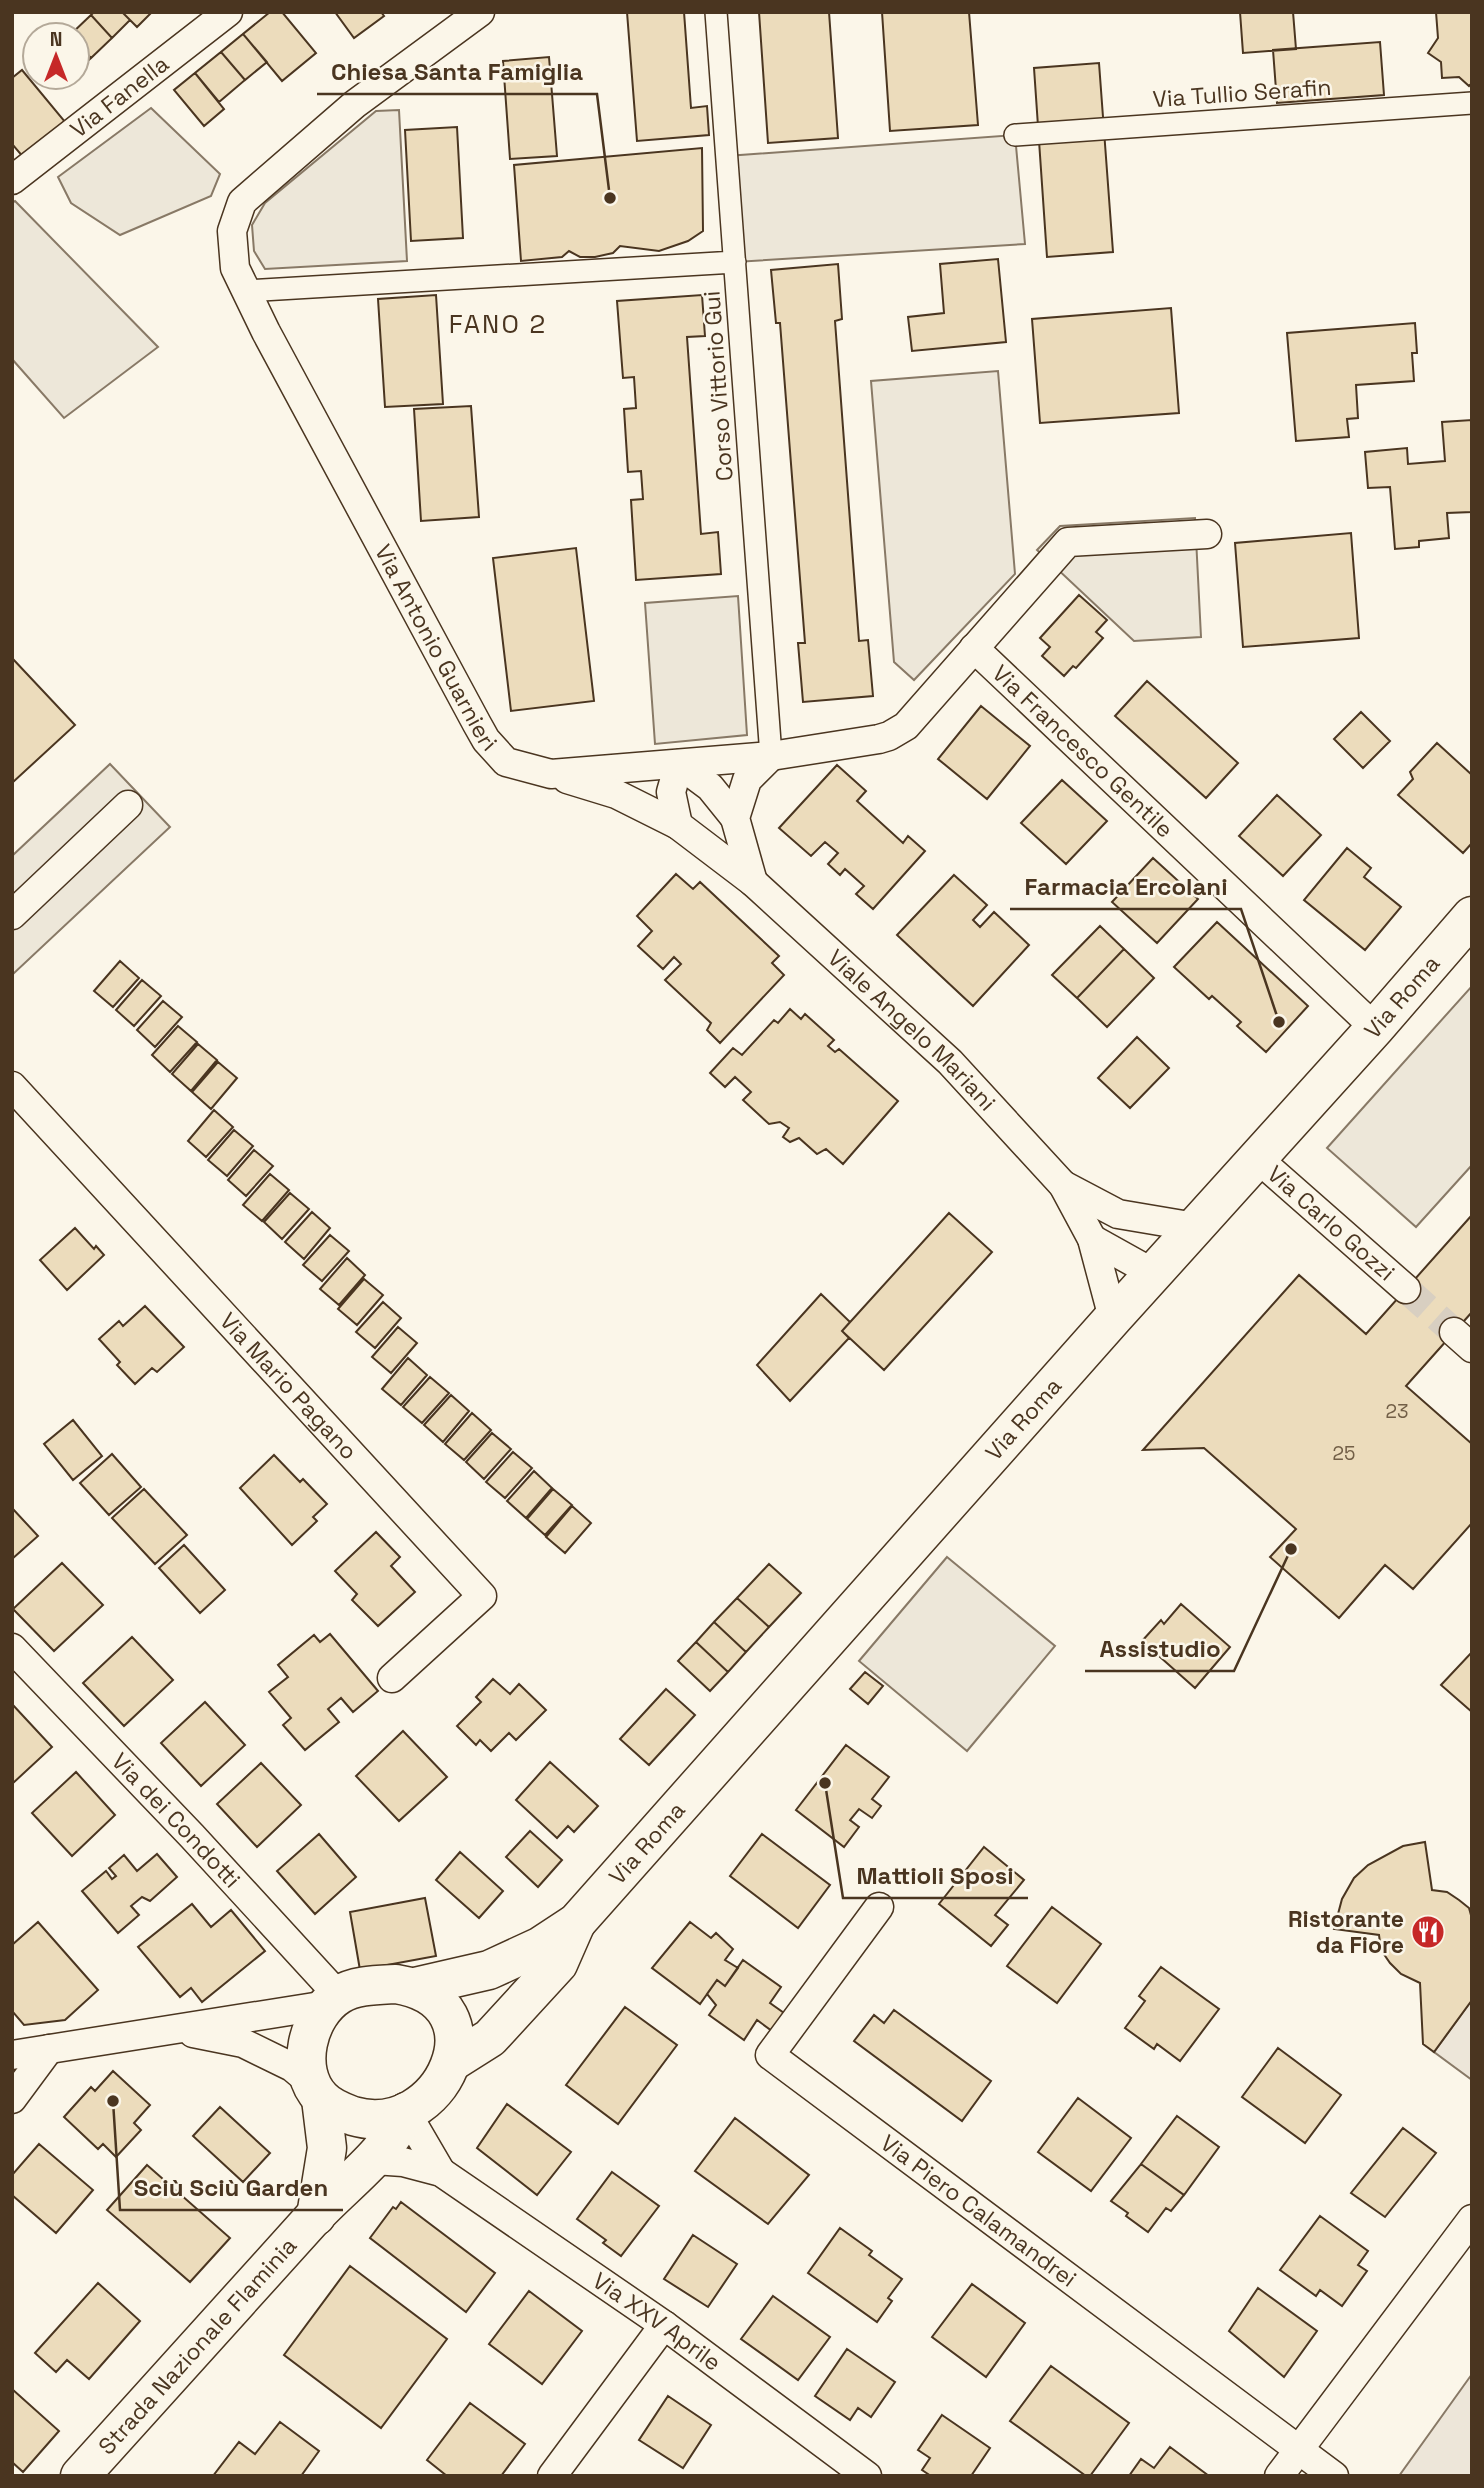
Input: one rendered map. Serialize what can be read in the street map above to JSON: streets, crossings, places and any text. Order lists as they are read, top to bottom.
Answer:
{
  "streets": {
    "main road": ["Via Roma", "Strada Nazionale Flaminia"],
    "street": [
      "Via Tullio Serafin",
      "Via Fanella",
      "Corso Vittorio Gui",
      "Via Antonio Guarnieri",
      "Via Francesco Gentile",
      "Viale Angelo Mariani",
      "Via Carlo Gozzi",
      "Via Mario Pagano",
      "Via dei Condotti",
      "Via Piero Calamandrei",
      "Via XXV Aprile"
    ]
  },
  "crossings": [
    ["Corso Vittorio Gui", "Via Antonio Guarnieri"],
    ["Via Antonio Guarnieri", "Via Francesco Gentile"],
    ["Via Antonio Guarnieri", "Viale Angelo Mariani"],
    ["Via Francesco Gentile", "Via Roma"],
    ["Via Roma", "Viale Angelo Mariani"],
    ["Via Roma", "Via Carlo Gozzi"],
    ["Via Roma", "Via dei Condotti"],
    ["Via Roma", "Via XXV Aprile"],
    ["Via Roma", "Strada Nazionale Flaminia"],
    ["Via dei Condotti", "Via XXV Aprile"],
    ["Via dei Condotti", "Strada Nazionale Flaminia"],
    ["Via XXV Aprile", "Strada Nazionale Flaminia"]
  ],
  "districts": ["FANO 2"],
  "places": {
    "other": [
      "Chiesa Santa Famiglia",
      "Farmacia Ercolani",
      "Assistudio",
      "Mattioli Sposi",
      "Sciù Sciù Garden"
    ],
    "restaurant": ["Ristorante da Fiore"]
  },
  "house_numbers": ["23", "25"],
  "north": "top"
}
